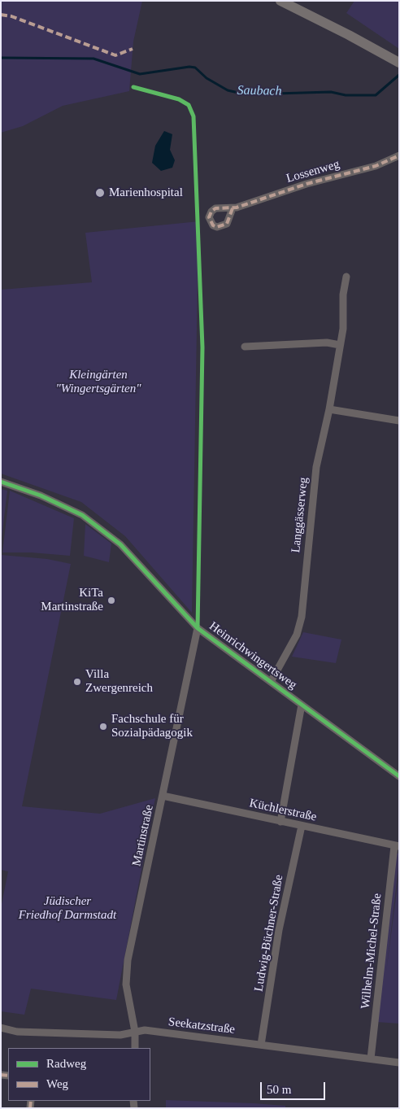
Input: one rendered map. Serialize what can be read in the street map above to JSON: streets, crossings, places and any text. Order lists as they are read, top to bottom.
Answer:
{
  "streets": {
    "street": [
      "Lossenweg",
      "Langgässerweg",
      "Heinrichwingertsweg",
      "Küchlerstraße",
      "Martinstraße",
      "Ludwig-Büchner-Straße",
      "Wilhelm-Michel-Straße",
      "Seekatzstraße"
    ]
  },
  "crossings": [
    ["Langgässerweg", "Heinrichwingertsweg"],
    ["Heinrichwingertsweg", "Martinstraße"],
    ["Küchlerstraße", "Martinstraße"],
    ["Küchlerstraße", "Ludwig-Büchner-Straße"],
    ["Küchlerstraße", "Wilhelm-Michel-Straße"],
    ["Martinstraße", "Seekatzstraße"],
    ["Ludwig-Büchner-Straße", "Seekatzstraße"],
    ["Wilhelm-Michel-Straße", "Seekatzstraße"]
  ],
  "water": ["Saubach"],
  "parks": ["Kleingärten \"Wingertsgärten\"", "Jüdischer Friedhof Darmstadt"],
  "places": [
    "Marienhospital",
    "KiTa Martinstraße",
    "Villa Zwergenreich",
    "Fachschule für Sozialpädagogik"
  ],
  "legend": ["Radweg", "Weg"],
  "scale_bar": "50 m"
}
